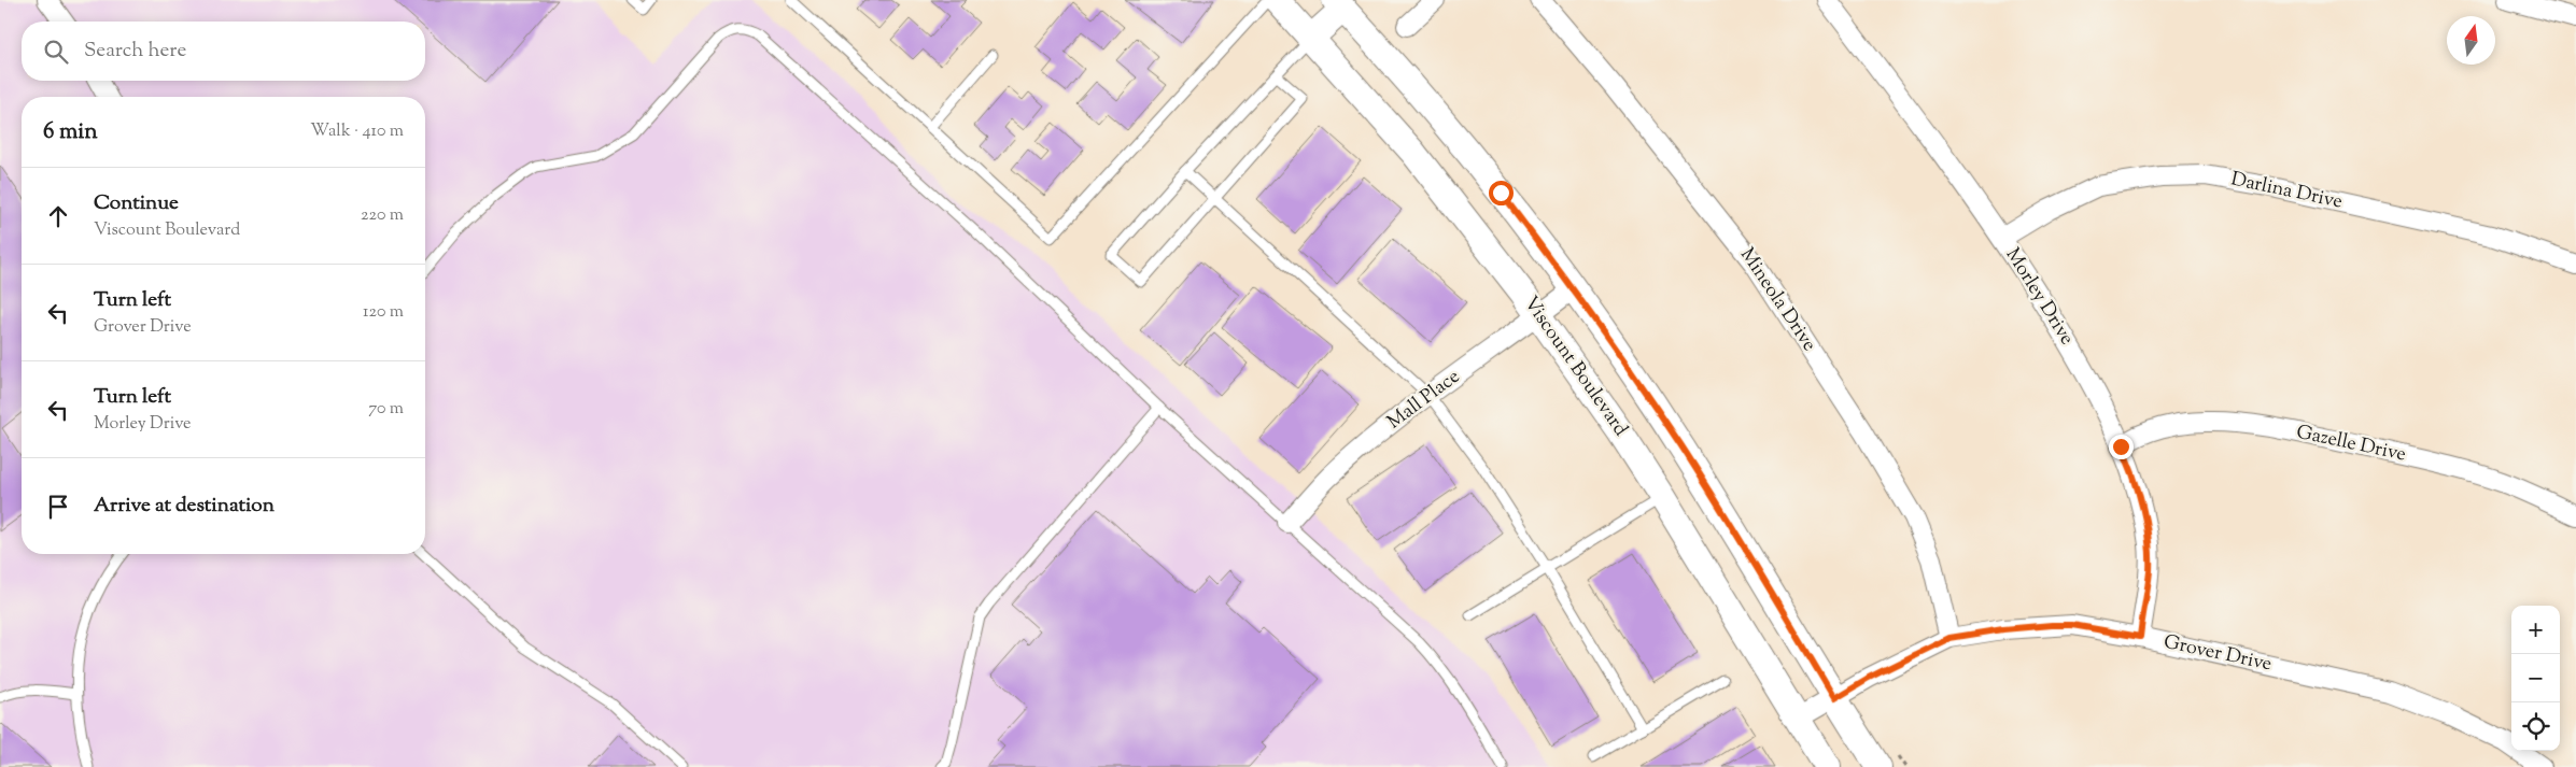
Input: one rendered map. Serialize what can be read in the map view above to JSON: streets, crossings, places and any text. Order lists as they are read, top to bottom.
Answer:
{
  "streets": {
    "main road": ["Viscount Boulevard"],
    "street": [
      "Darlina Drive",
      "Morley Drive",
      "Mineola Drive",
      "Mall Place",
      "Gazelle Drive",
      "Grover Drive"
    ]
  },
  "crossings": [
    ["Darlina Drive", "Morley Drive"],
    ["Morley Drive", "Gazelle Drive"],
    ["Morley Drive", "Grover Drive"],
    ["Mineola Drive", "Grover Drive"],
    ["Viscount Boulevard", "Mall Place"],
    ["Viscount Boulevard", "Grover Drive"]
  ],
  "north": "top",
  "page": {
    "search": "Search here",
    "heading": ["6 min", "Walk · 410 m"],
    "list": [
      ["Continue", "Viscount Boulevard", "220 m"],
      ["Turn left", "Grover Drive", "120 m"],
      ["Turn left", "Morley Drive", "70 m"],
      "Arrive at destination"
    ],
    "map_buttons": ["+", "−"]
  }
}
